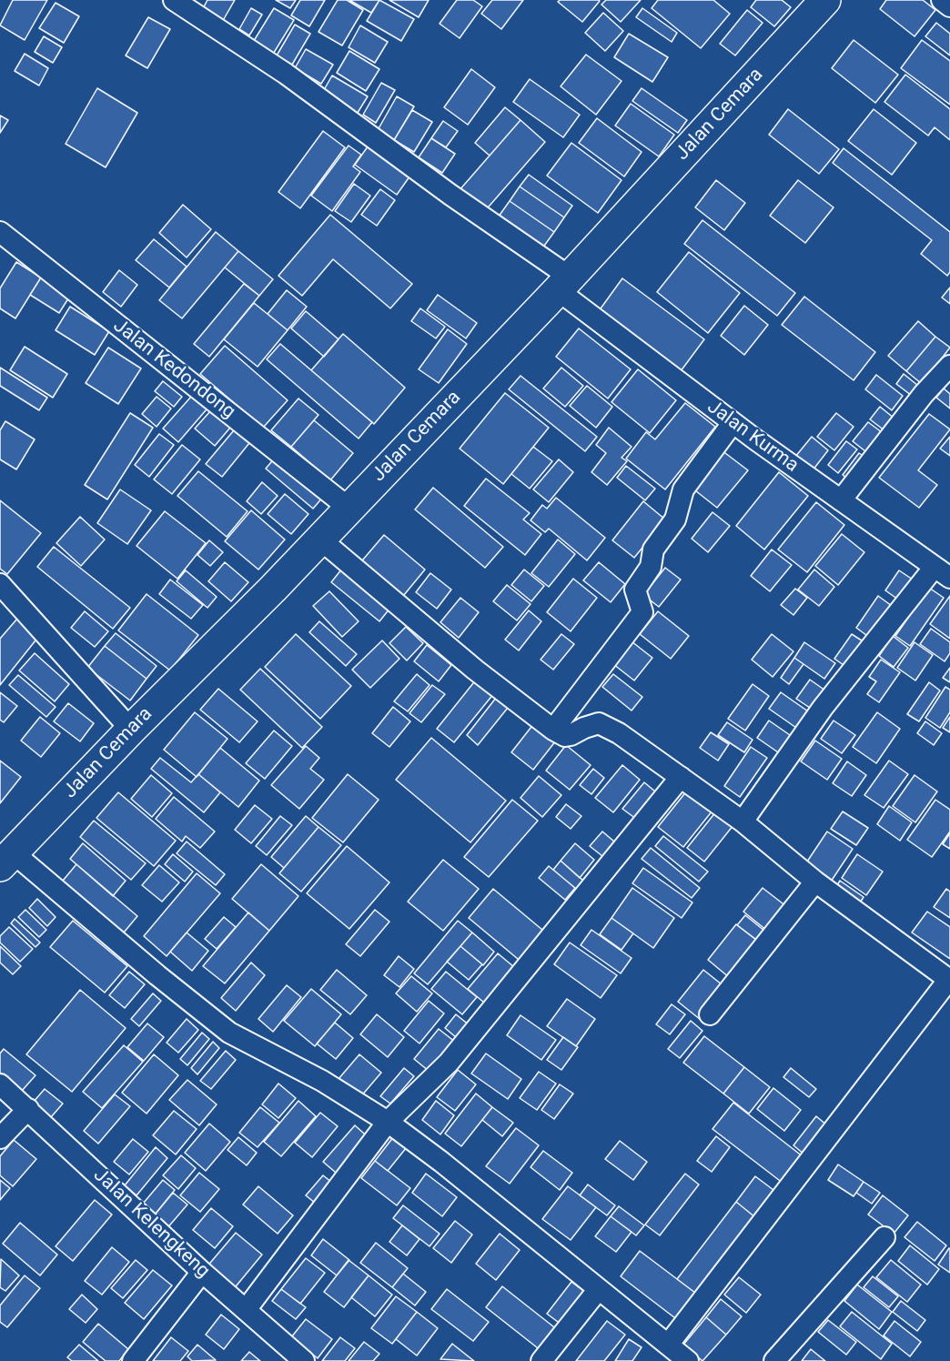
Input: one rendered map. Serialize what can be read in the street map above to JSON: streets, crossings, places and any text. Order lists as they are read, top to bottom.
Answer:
{
  "streets": {
    "main road": ["Jalan Cemara"],
    "street": ["Jalan Kedondong", "Jalan Kurma", "Jalan Kelengkeng"]
  },
  "crossings": [
    ["Jalan Cemara", "Jalan Kedondong"],
    ["Jalan Cemara", "Jalan Kurma"]
  ]
}
